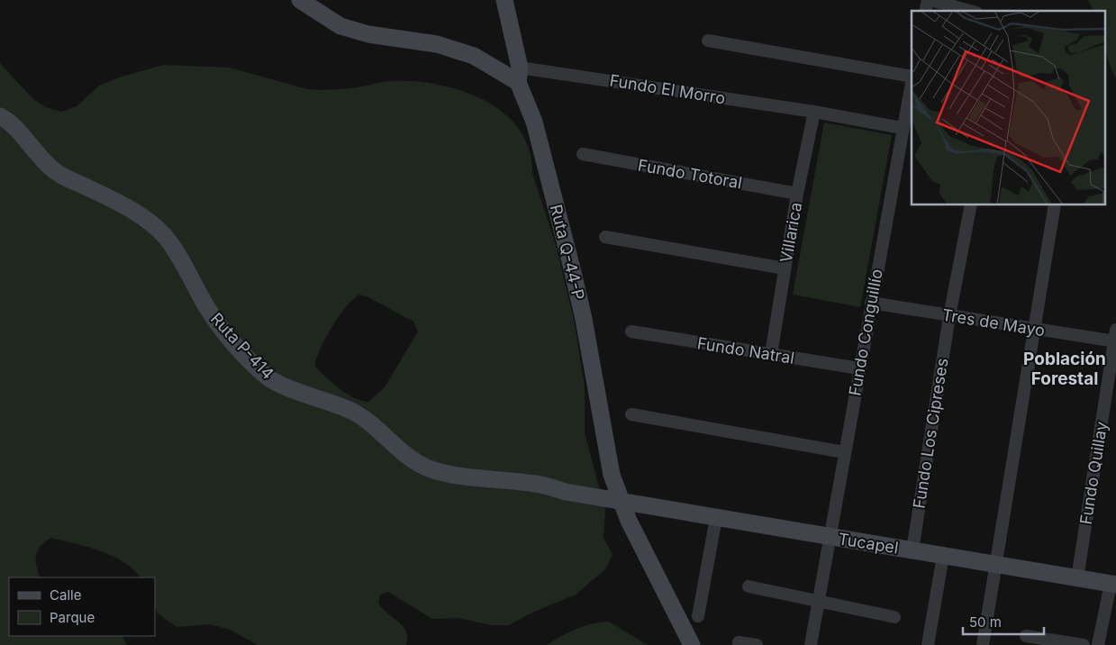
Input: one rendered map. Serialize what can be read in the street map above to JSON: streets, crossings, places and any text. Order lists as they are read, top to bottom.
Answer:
{
  "streets": {
    "street": [
      "Fundo El Morro",
      "Fundo Totoral",
      "Villarica",
      "Ruta Q-44-P",
      "Tres de Mayo",
      "Fundo Conguillío",
      "Ruta P-414",
      "Fundo Natral",
      "Fundo Los Cipreses",
      "Fundo Quillay",
      "Tucapel"
    ]
  },
  "crossings": [
    ["Fundo El Morro", "Villarica"],
    ["Fundo El Morro", "Ruta Q-44-P"],
    ["Fundo Totoral", "Villarica"],
    ["Villarica", "Fundo Natral"],
    ["Ruta Q-44-P", "Ruta P-414"],
    ["Ruta Q-44-P", "Tucapel"],
    ["Tres de Mayo", "Fundo Conguillío"],
    ["Tres de Mayo", "Fundo Los Cipreses"],
    ["Tres de Mayo", "Fundo Quillay"],
    ["Fundo Conguillío", "Fundo Natral"],
    ["Fundo Conguillío", "Tucapel"],
    ["Ruta P-414", "Tucapel"],
    ["Fundo Los Cipreses", "Tucapel"],
    ["Fundo Quillay", "Tucapel"]
  ],
  "districts": ["Población Forestal"],
  "legend": ["Calle", "Parque"],
  "scale_bar": "50 m"
}
